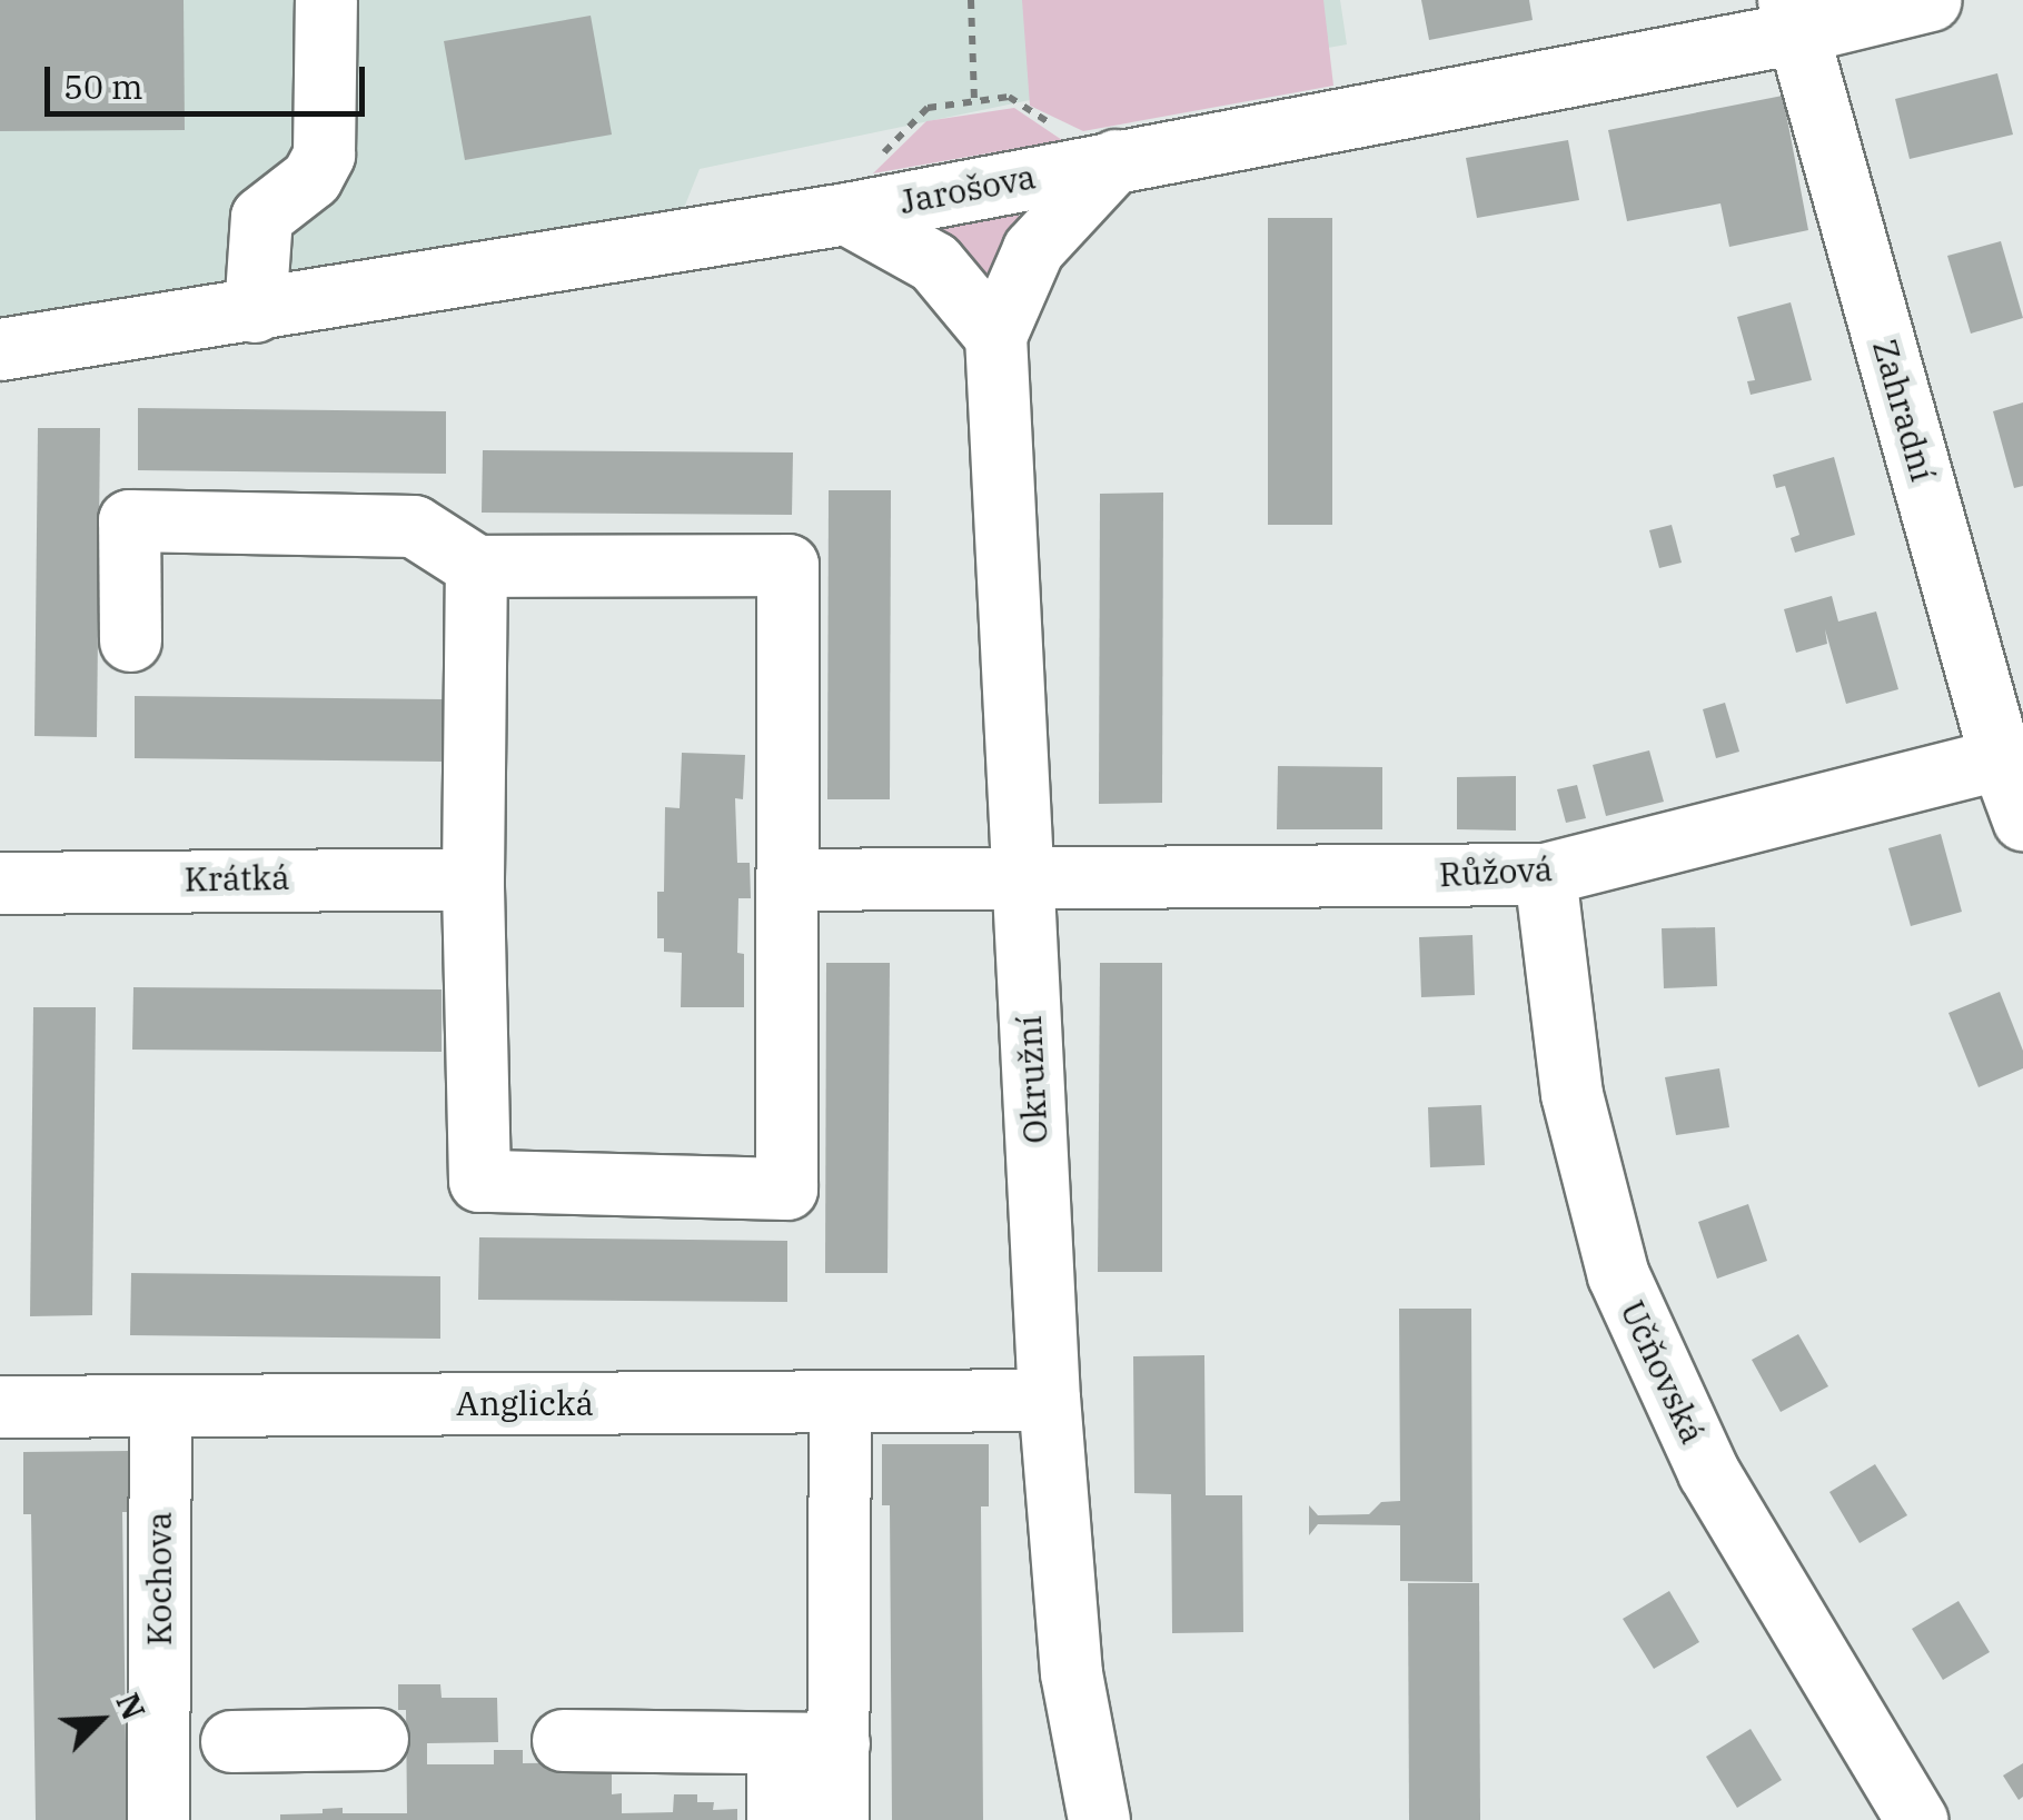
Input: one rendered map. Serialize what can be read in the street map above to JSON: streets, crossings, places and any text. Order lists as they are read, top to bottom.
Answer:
{
  "streets": {
    "street": [
      "Jarošova",
      "Zahradní",
      "Růžová",
      "Krátká",
      "Okružní",
      "Učňovská",
      "Anglická",
      "Kochova"
    ]
  },
  "crossings": [
    ["Jarošova", "Zahradní"],
    ["Jarošova", "Okružní"],
    ["Zahradní", "Růžová"],
    ["Růžová", "Okružní"],
    ["Růžová", "Učňovská"],
    ["Okružní", "Anglická"],
    ["Anglická", "Kochova"]
  ],
  "scale_bar": "50 m",
  "north": "top right"
}
